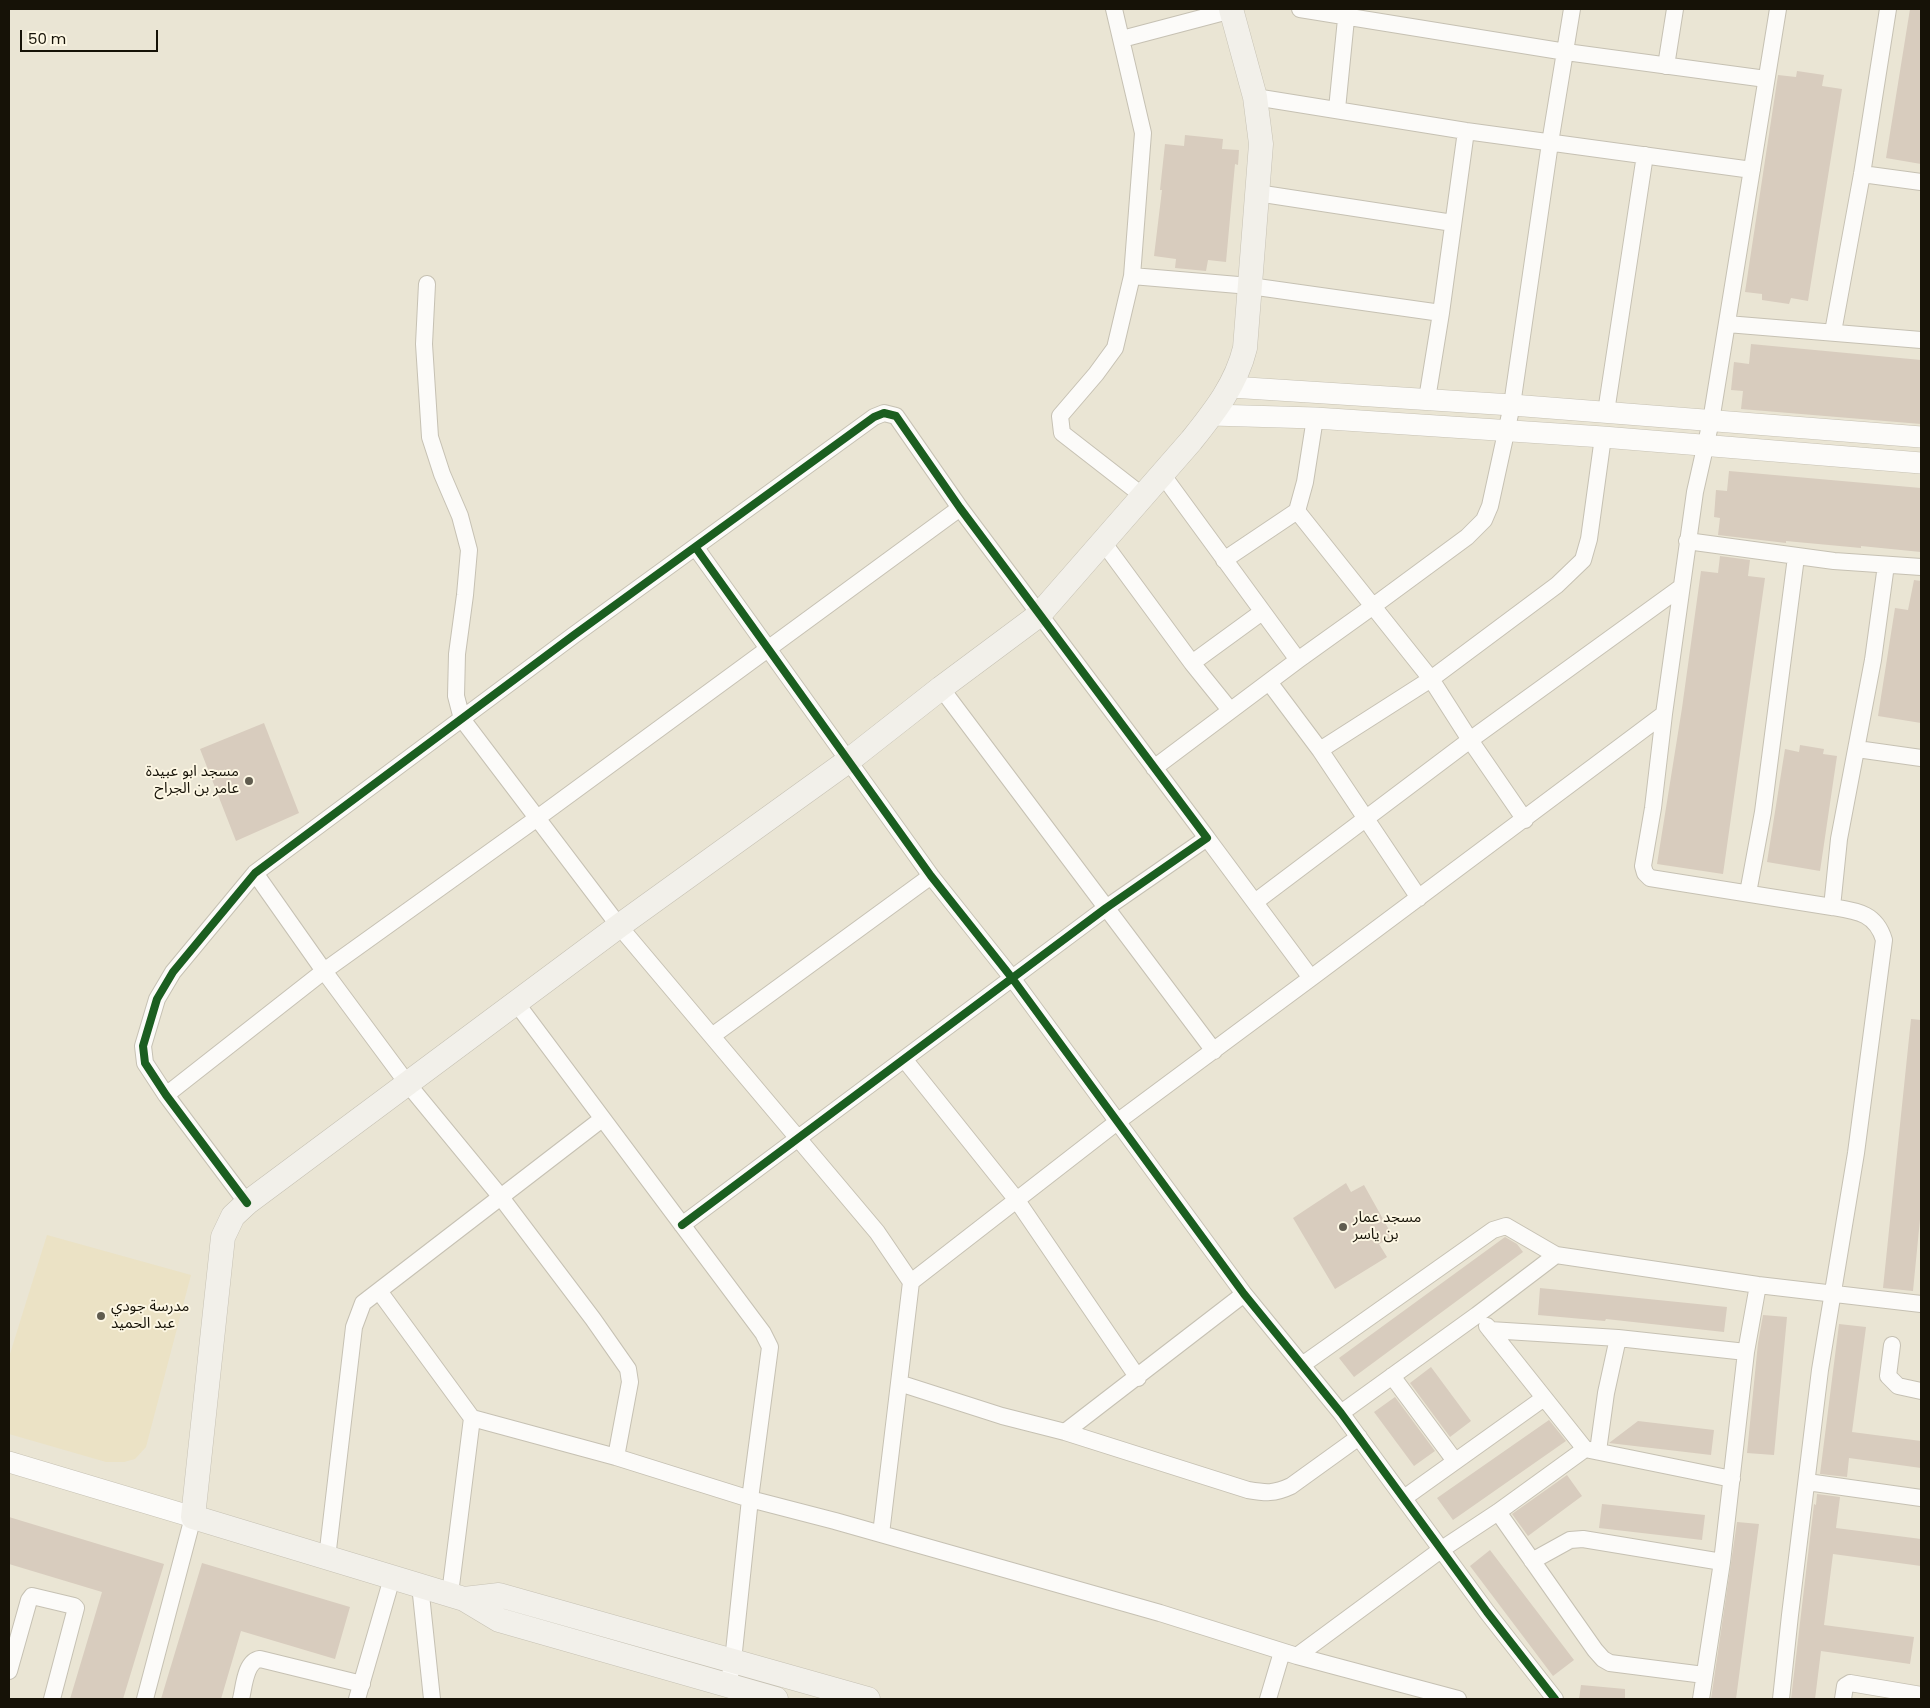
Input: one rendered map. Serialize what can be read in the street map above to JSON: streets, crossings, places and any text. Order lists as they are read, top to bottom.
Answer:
{
  "places": ["مسجد ابو عبيدة عامر بن الجراح", "مسجد عمار بن ياسر", "مدرسة جودي عبد الحميد"],
  "scale_bar": "50 m"
}
